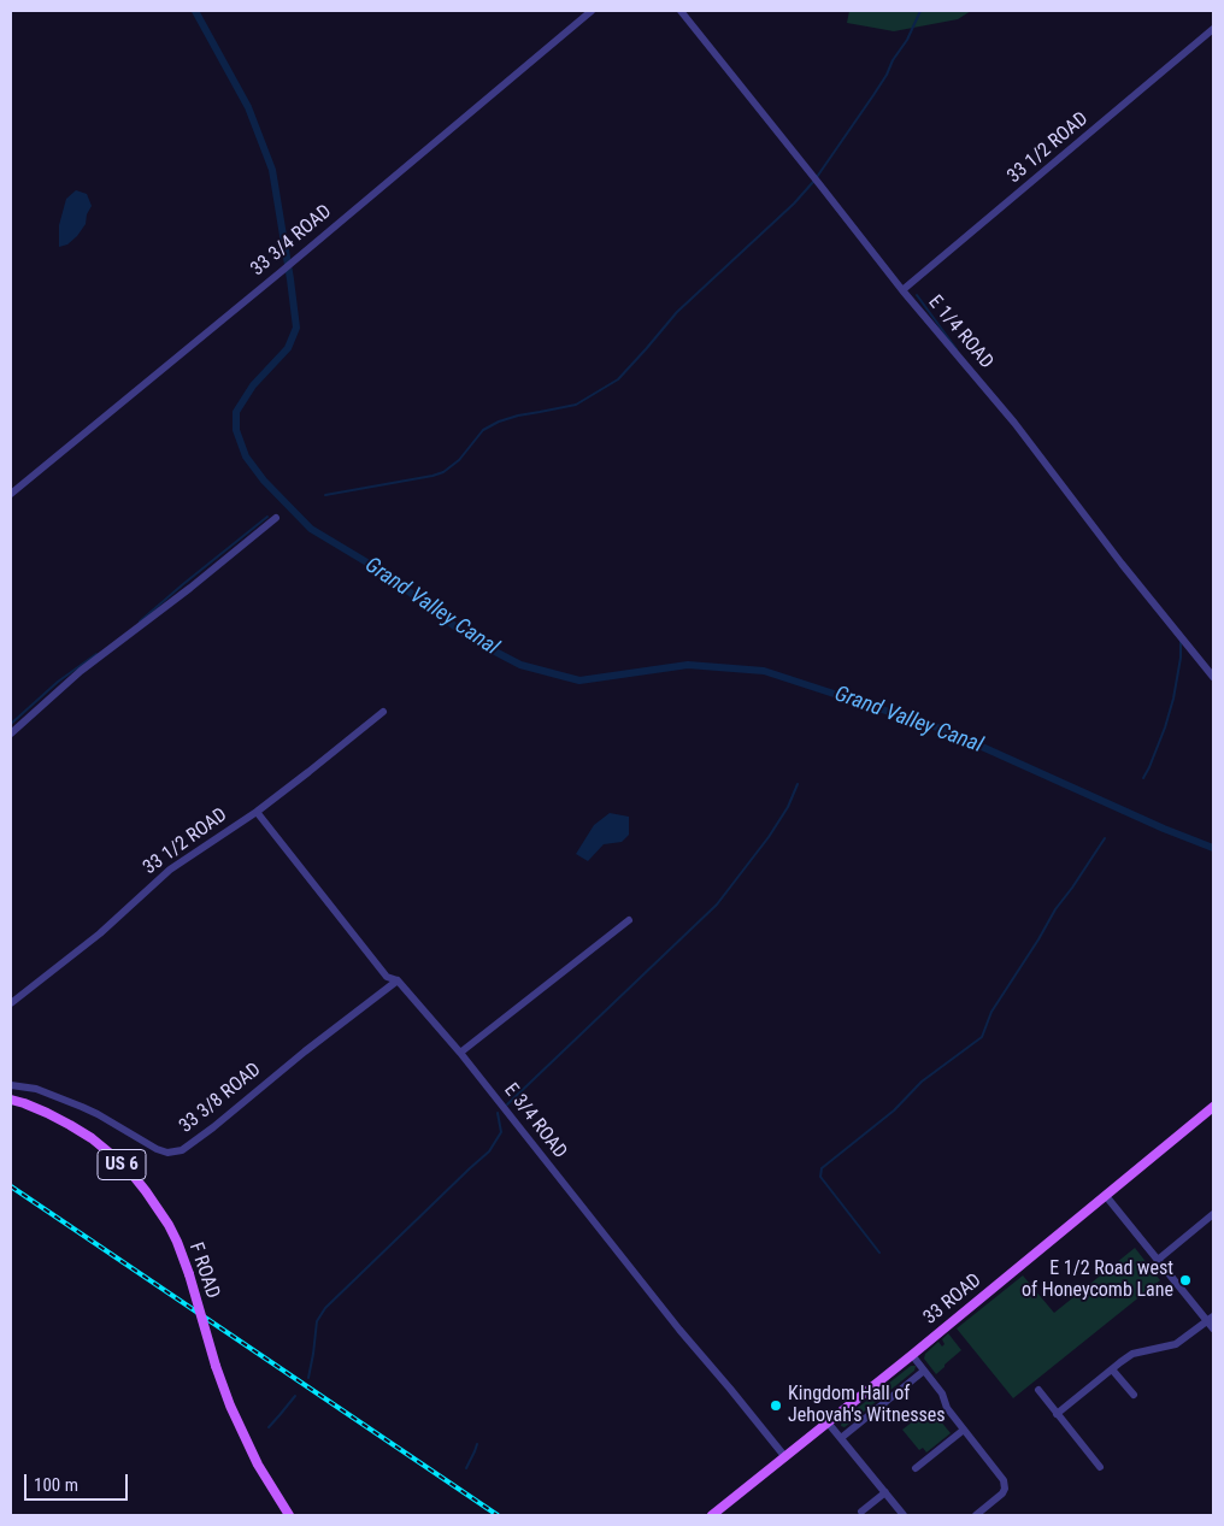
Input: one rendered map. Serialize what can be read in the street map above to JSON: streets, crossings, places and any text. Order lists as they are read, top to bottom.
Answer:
{
  "streets": {
    "main road": ["US 6", "F ROAD", "33 ROAD"],
    "street": [
      "33 1/2 ROAD",
      "33 3/4 ROAD",
      "E 1/4 ROAD",
      "33 3/8 ROAD",
      "E 3/4 ROAD"
    ]
  },
  "crossings": [
    ["33 1/2 ROAD", "E 1/4 ROAD"],
    ["33 1/2 ROAD", "E 3/4 ROAD"],
    ["33 3/8 ROAD", "E 3/4 ROAD"],
    ["E 3/4 ROAD", "33 ROAD"]
  ],
  "water": ["Grand Valley Canal"],
  "places": ["E 1/2 Road west of Honeycomb Lane", "Kingdom Hall of Jehovah's Witnesses"],
  "scale_bar": "100 m"
}
